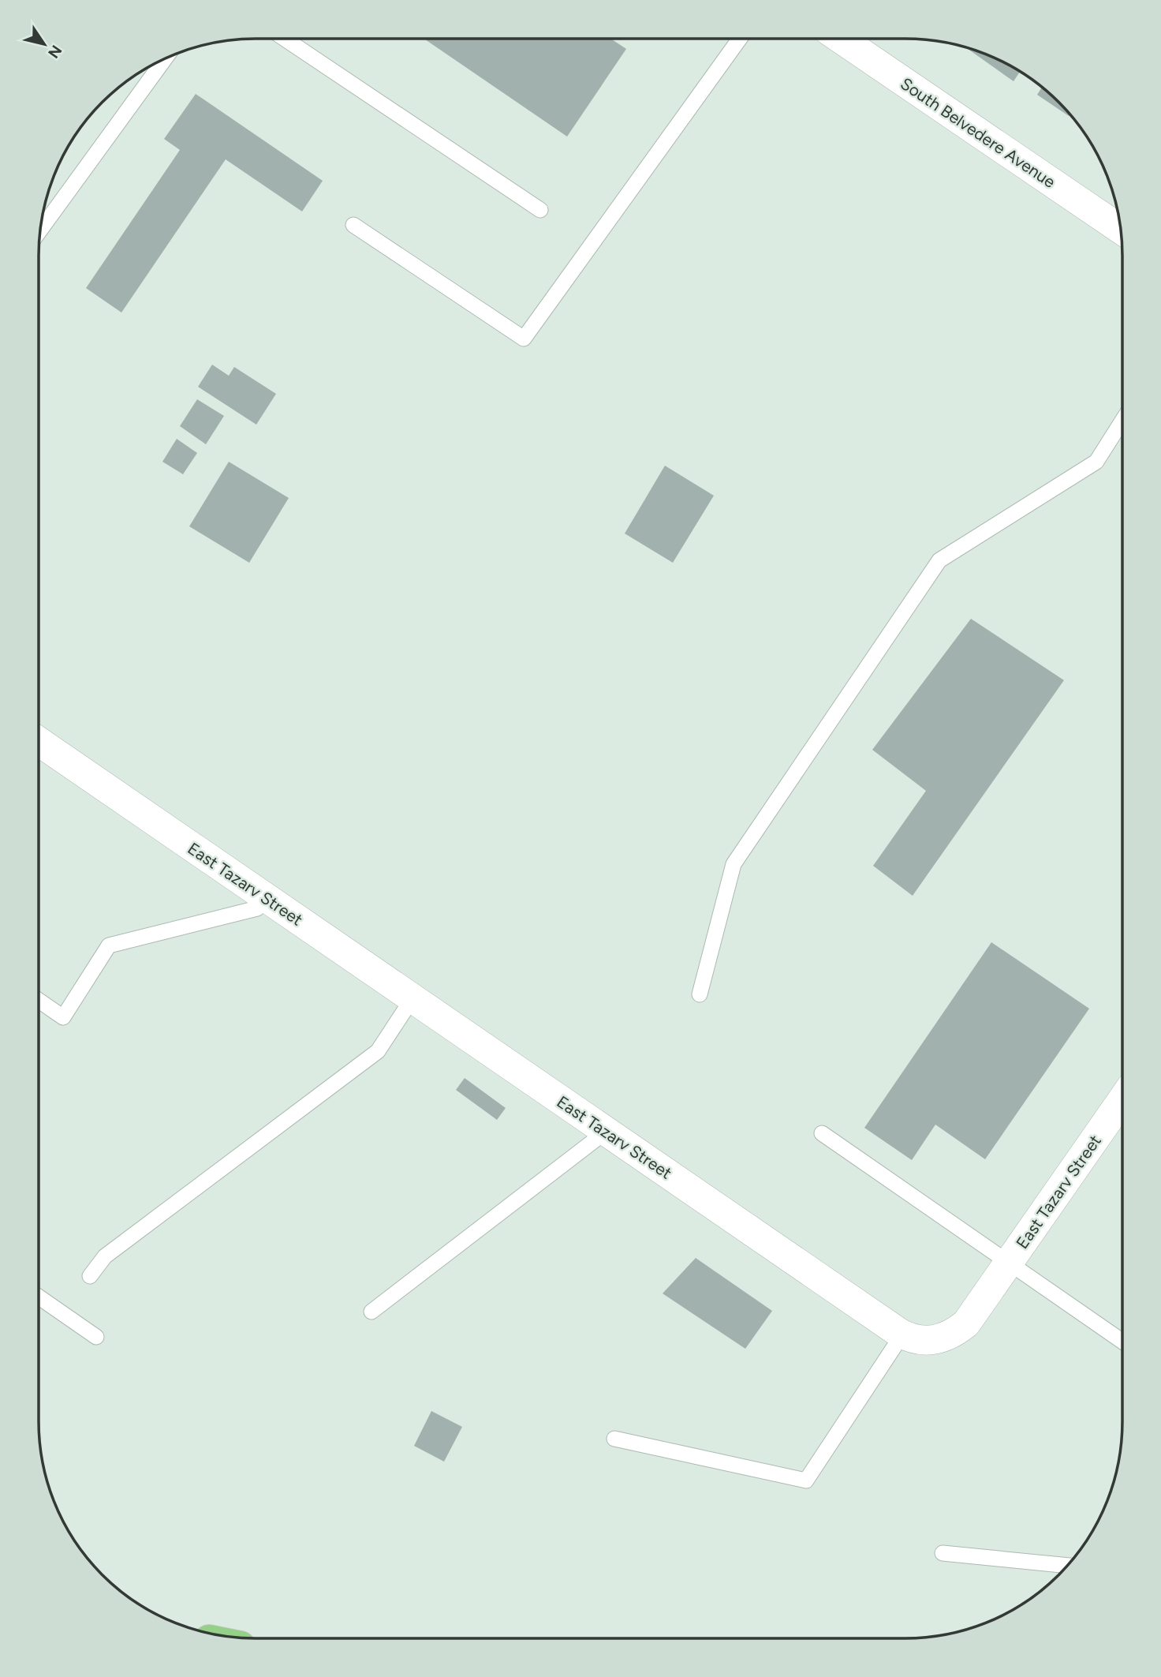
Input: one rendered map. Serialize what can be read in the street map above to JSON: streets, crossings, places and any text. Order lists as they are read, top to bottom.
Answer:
{
  "streets": {
    "street": ["South Belvedere Avenue", "East Tazarv Street"]
  },
  "north": "bottom right"
}
